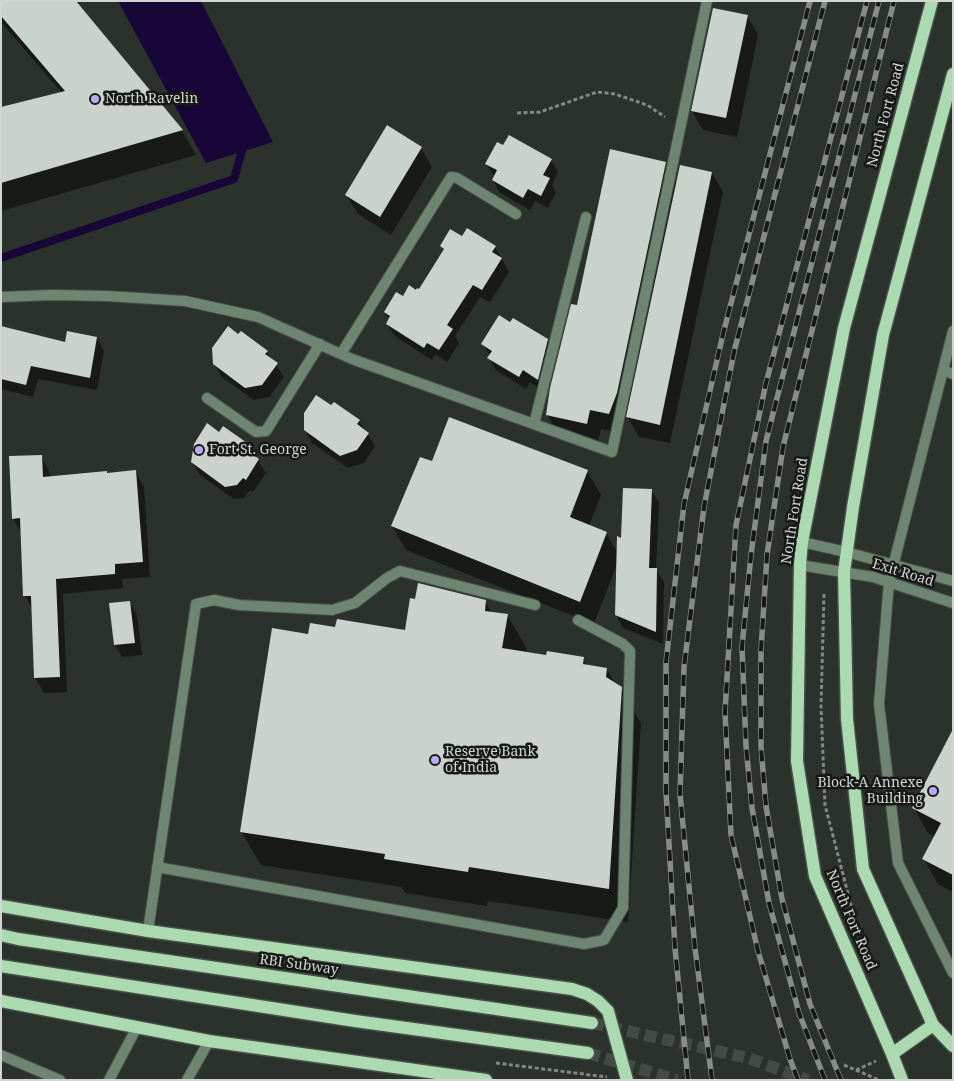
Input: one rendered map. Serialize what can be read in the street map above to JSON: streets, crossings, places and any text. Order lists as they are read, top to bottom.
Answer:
{
  "streets": {
    "main road": ["North Fort Road", "RBI Subway"],
    "street": ["Exit Road"]
  },
  "crossings": [
    ["North Fort Road", "Exit Road"]
  ],
  "places": [
    "North Ravelin",
    "Fort St. George",
    "Reserve Bank of India",
    "Block-A Annexe Building"
  ]
}
